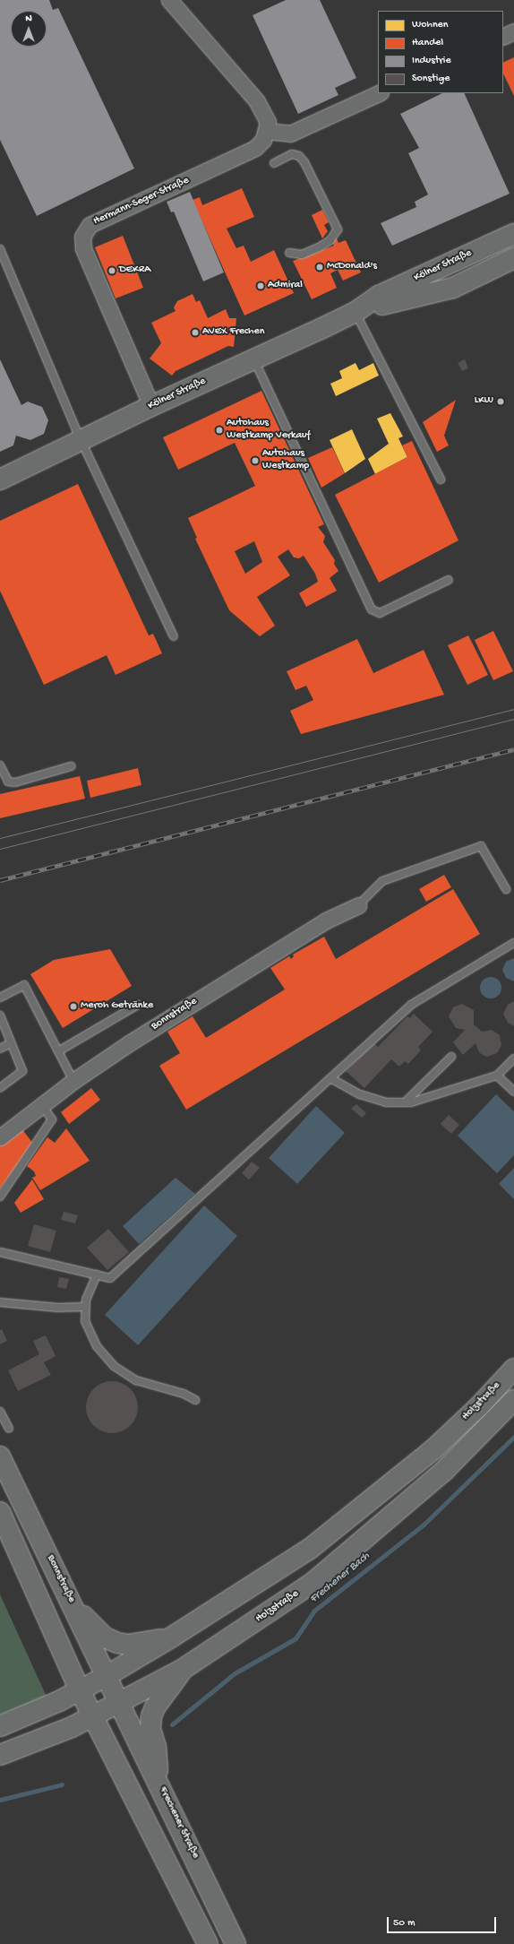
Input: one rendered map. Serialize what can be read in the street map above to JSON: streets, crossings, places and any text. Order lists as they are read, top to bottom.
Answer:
{
  "streets": {
    "main road": [
      "Kölner Straße",
      "Bonnstraße",
      "Holzstraße",
      "Frechener Straße"
    ],
    "street": ["Hermann-Seger-Straße"]
  },
  "crossings": [
    ["Hermann-Seger-Straße", "Kölner Straße"],
    ["Bonnstraße", "Holzstraße"],
    ["Bonnstraße", "Frechener Straße"],
    ["Holzstraße", "Frechener Straße"]
  ],
  "water": ["Frechener Bach"],
  "places": [
    "McDonald's",
    "DEKRA",
    "Admiral",
    "AVEX Frechen",
    "LKW",
    "Autohaus Westkamp Verkauf",
    "Autohaus Westkamp",
    "Meroh Getränke"
  ],
  "legend": [
    "Wohnen",
    "Handel",
    "Industrie",
    "Sonstige"
  ],
  "scale_bar": "50 m",
  "north": "top"
}
